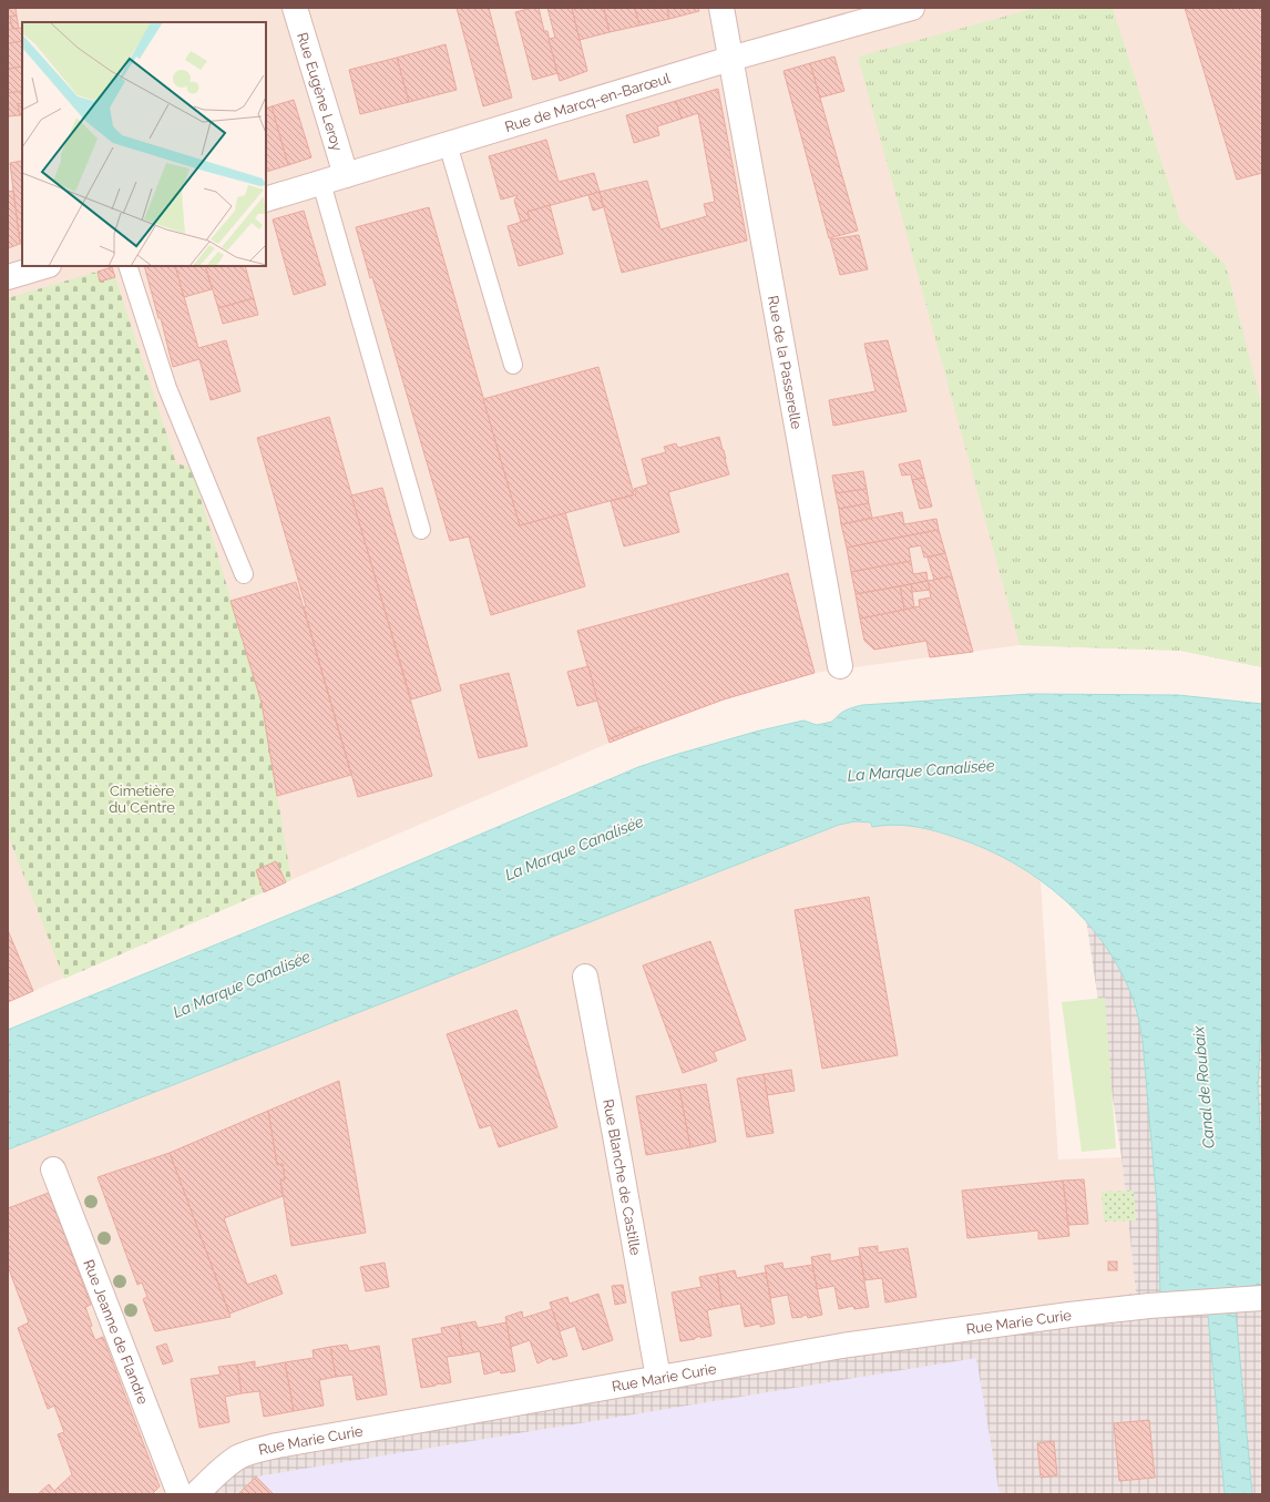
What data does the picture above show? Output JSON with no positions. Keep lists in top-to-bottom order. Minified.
{"streets":{"street":["Rue Eugène Leroy","Rue de Marcq-en-Barœul","Rue de la Passerelle","Rue Blanche de Castille","Rue Marie Curie","Rue Jeanne de Flandre"]},"crossings":[["Rue Eugène Leroy","Rue de Marcq-en-Barœul"],["Rue de Marcq-en-Barœul","Rue de la Passerelle"],["Rue Blanche de Castille","Rue Marie Curie"]],"water":["La Marque Canalisée","Canal de Roubaix"],"parks":["Cimetière du Centre"]}
